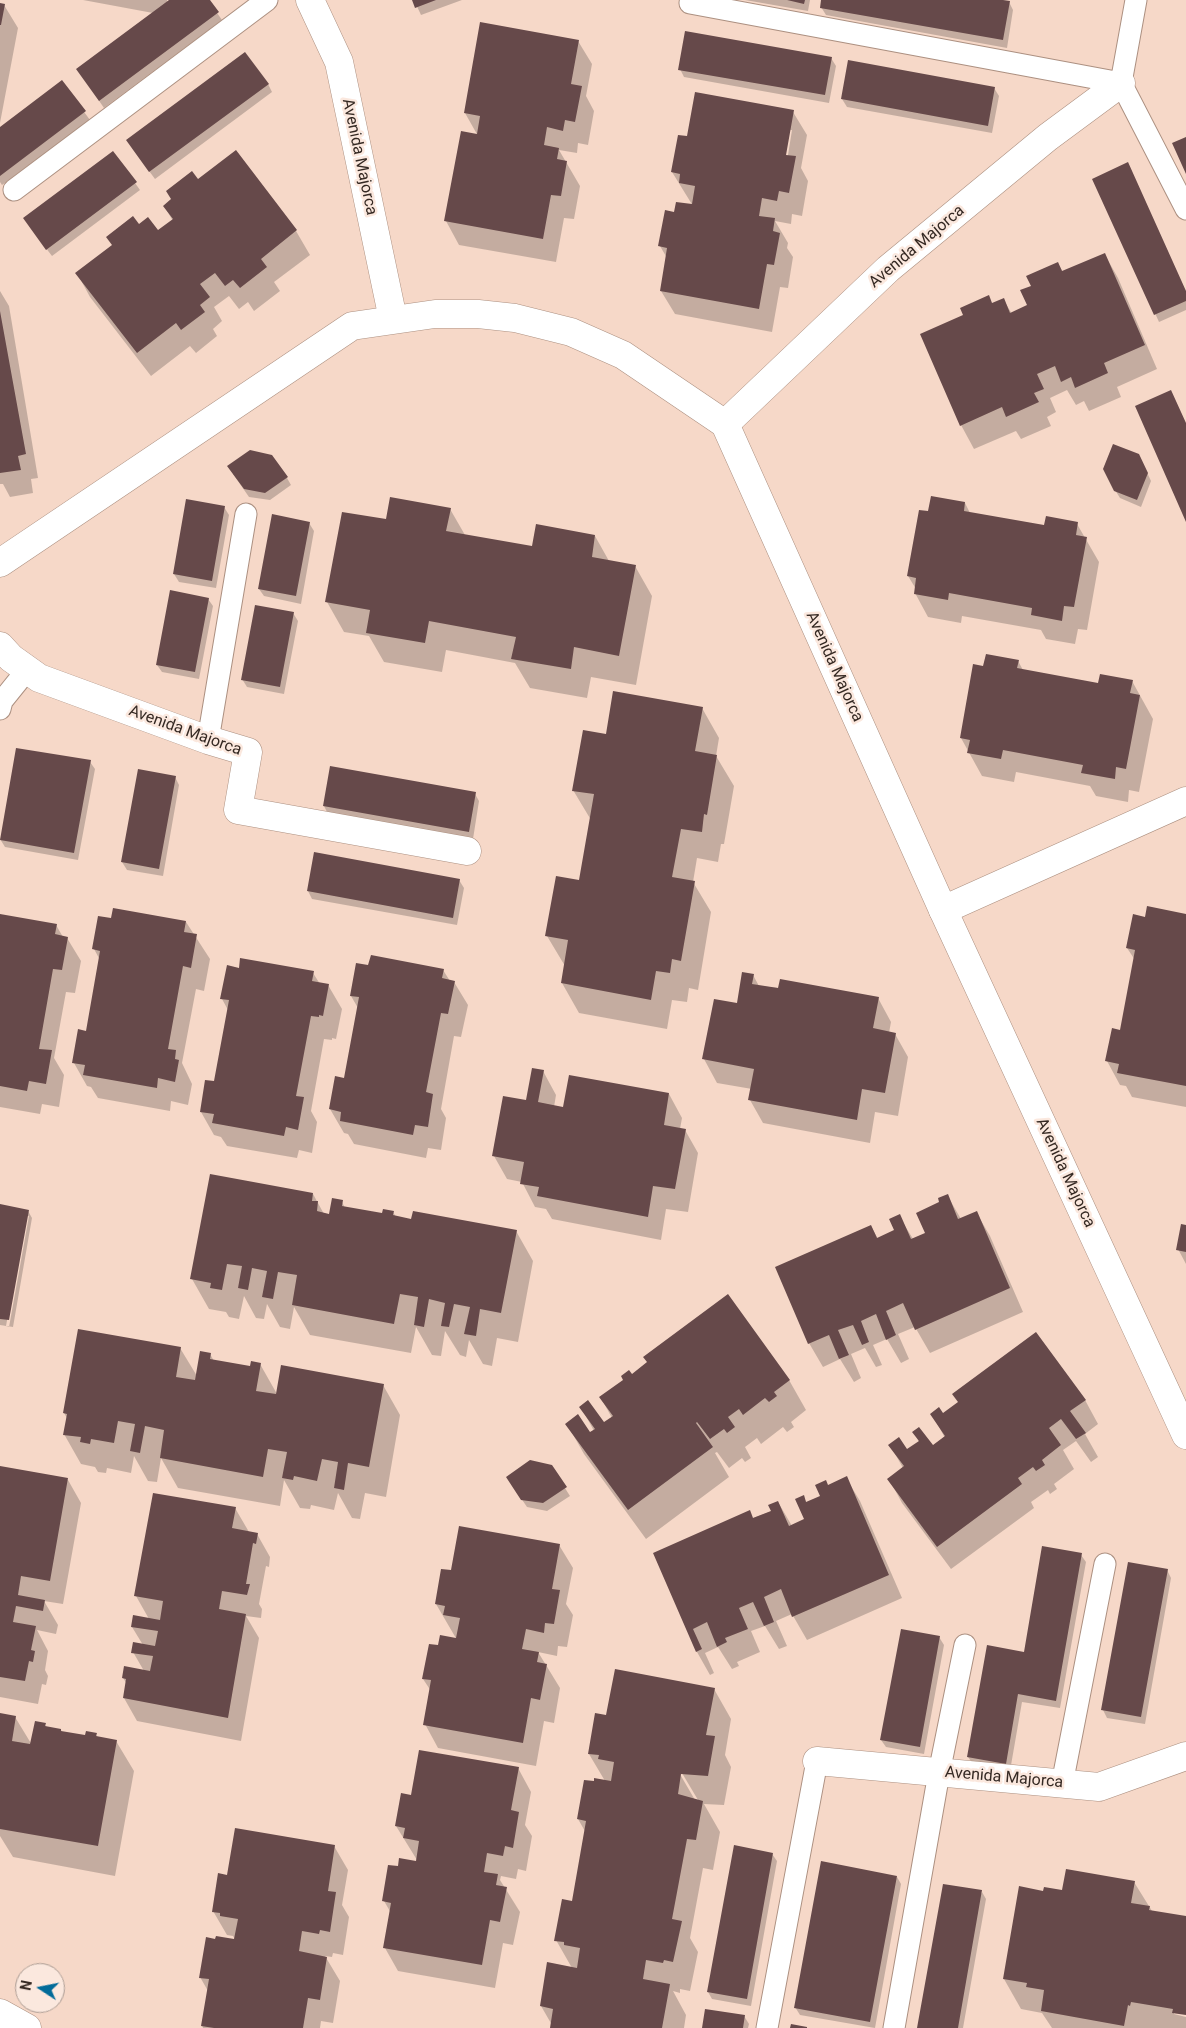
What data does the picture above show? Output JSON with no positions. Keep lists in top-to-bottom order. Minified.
{"streets":{"street":["Avenida Majorca"]},"north":"left"}
